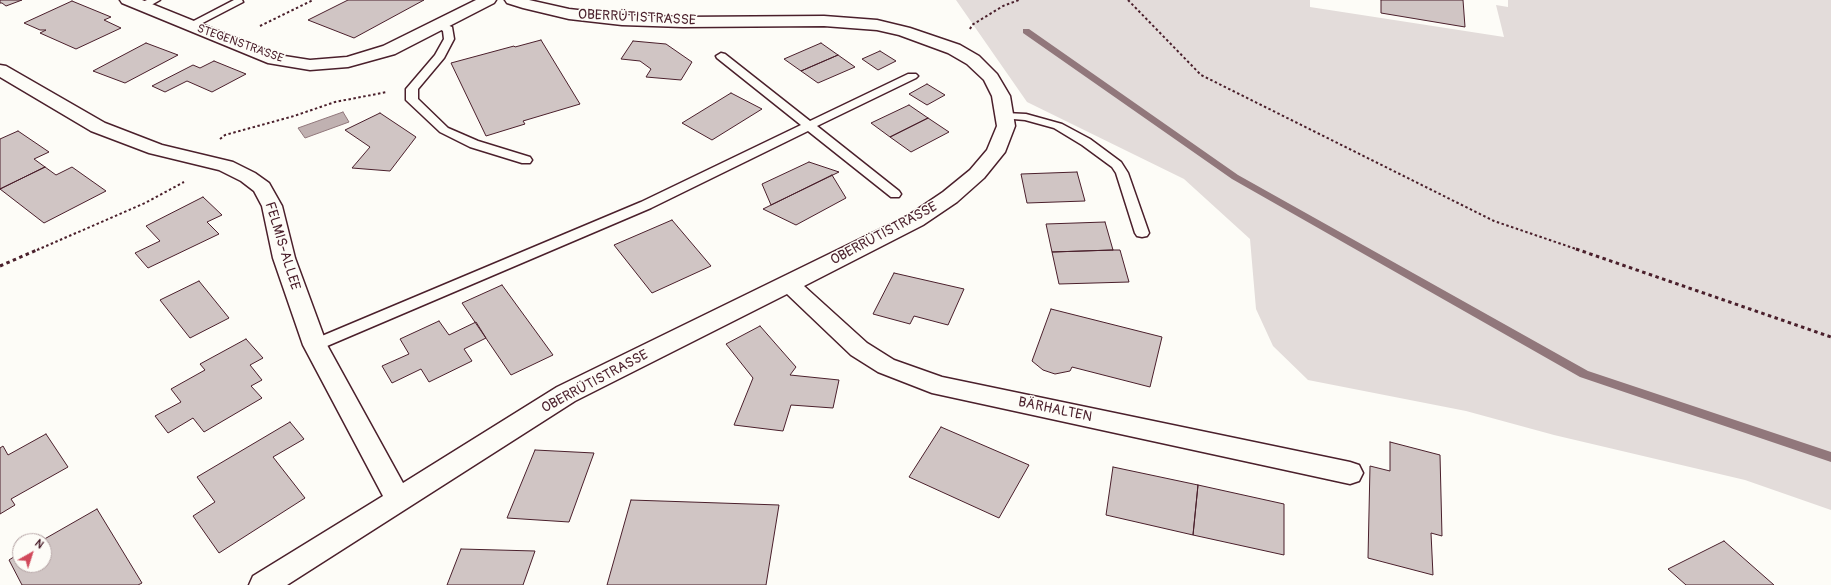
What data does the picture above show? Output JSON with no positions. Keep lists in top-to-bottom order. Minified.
{"streets":{"street":["OBERRÜTISTRASSE","STEGENSTRASSE","FELMIS-ALLEE","BÄRHALTEN"]},"crossings":[["OBERRÜTISTRASSE","FELMIS-ALLEE"],["OBERRÜTISTRASSE","BÄRHALTEN"]],"north":"top right"}
